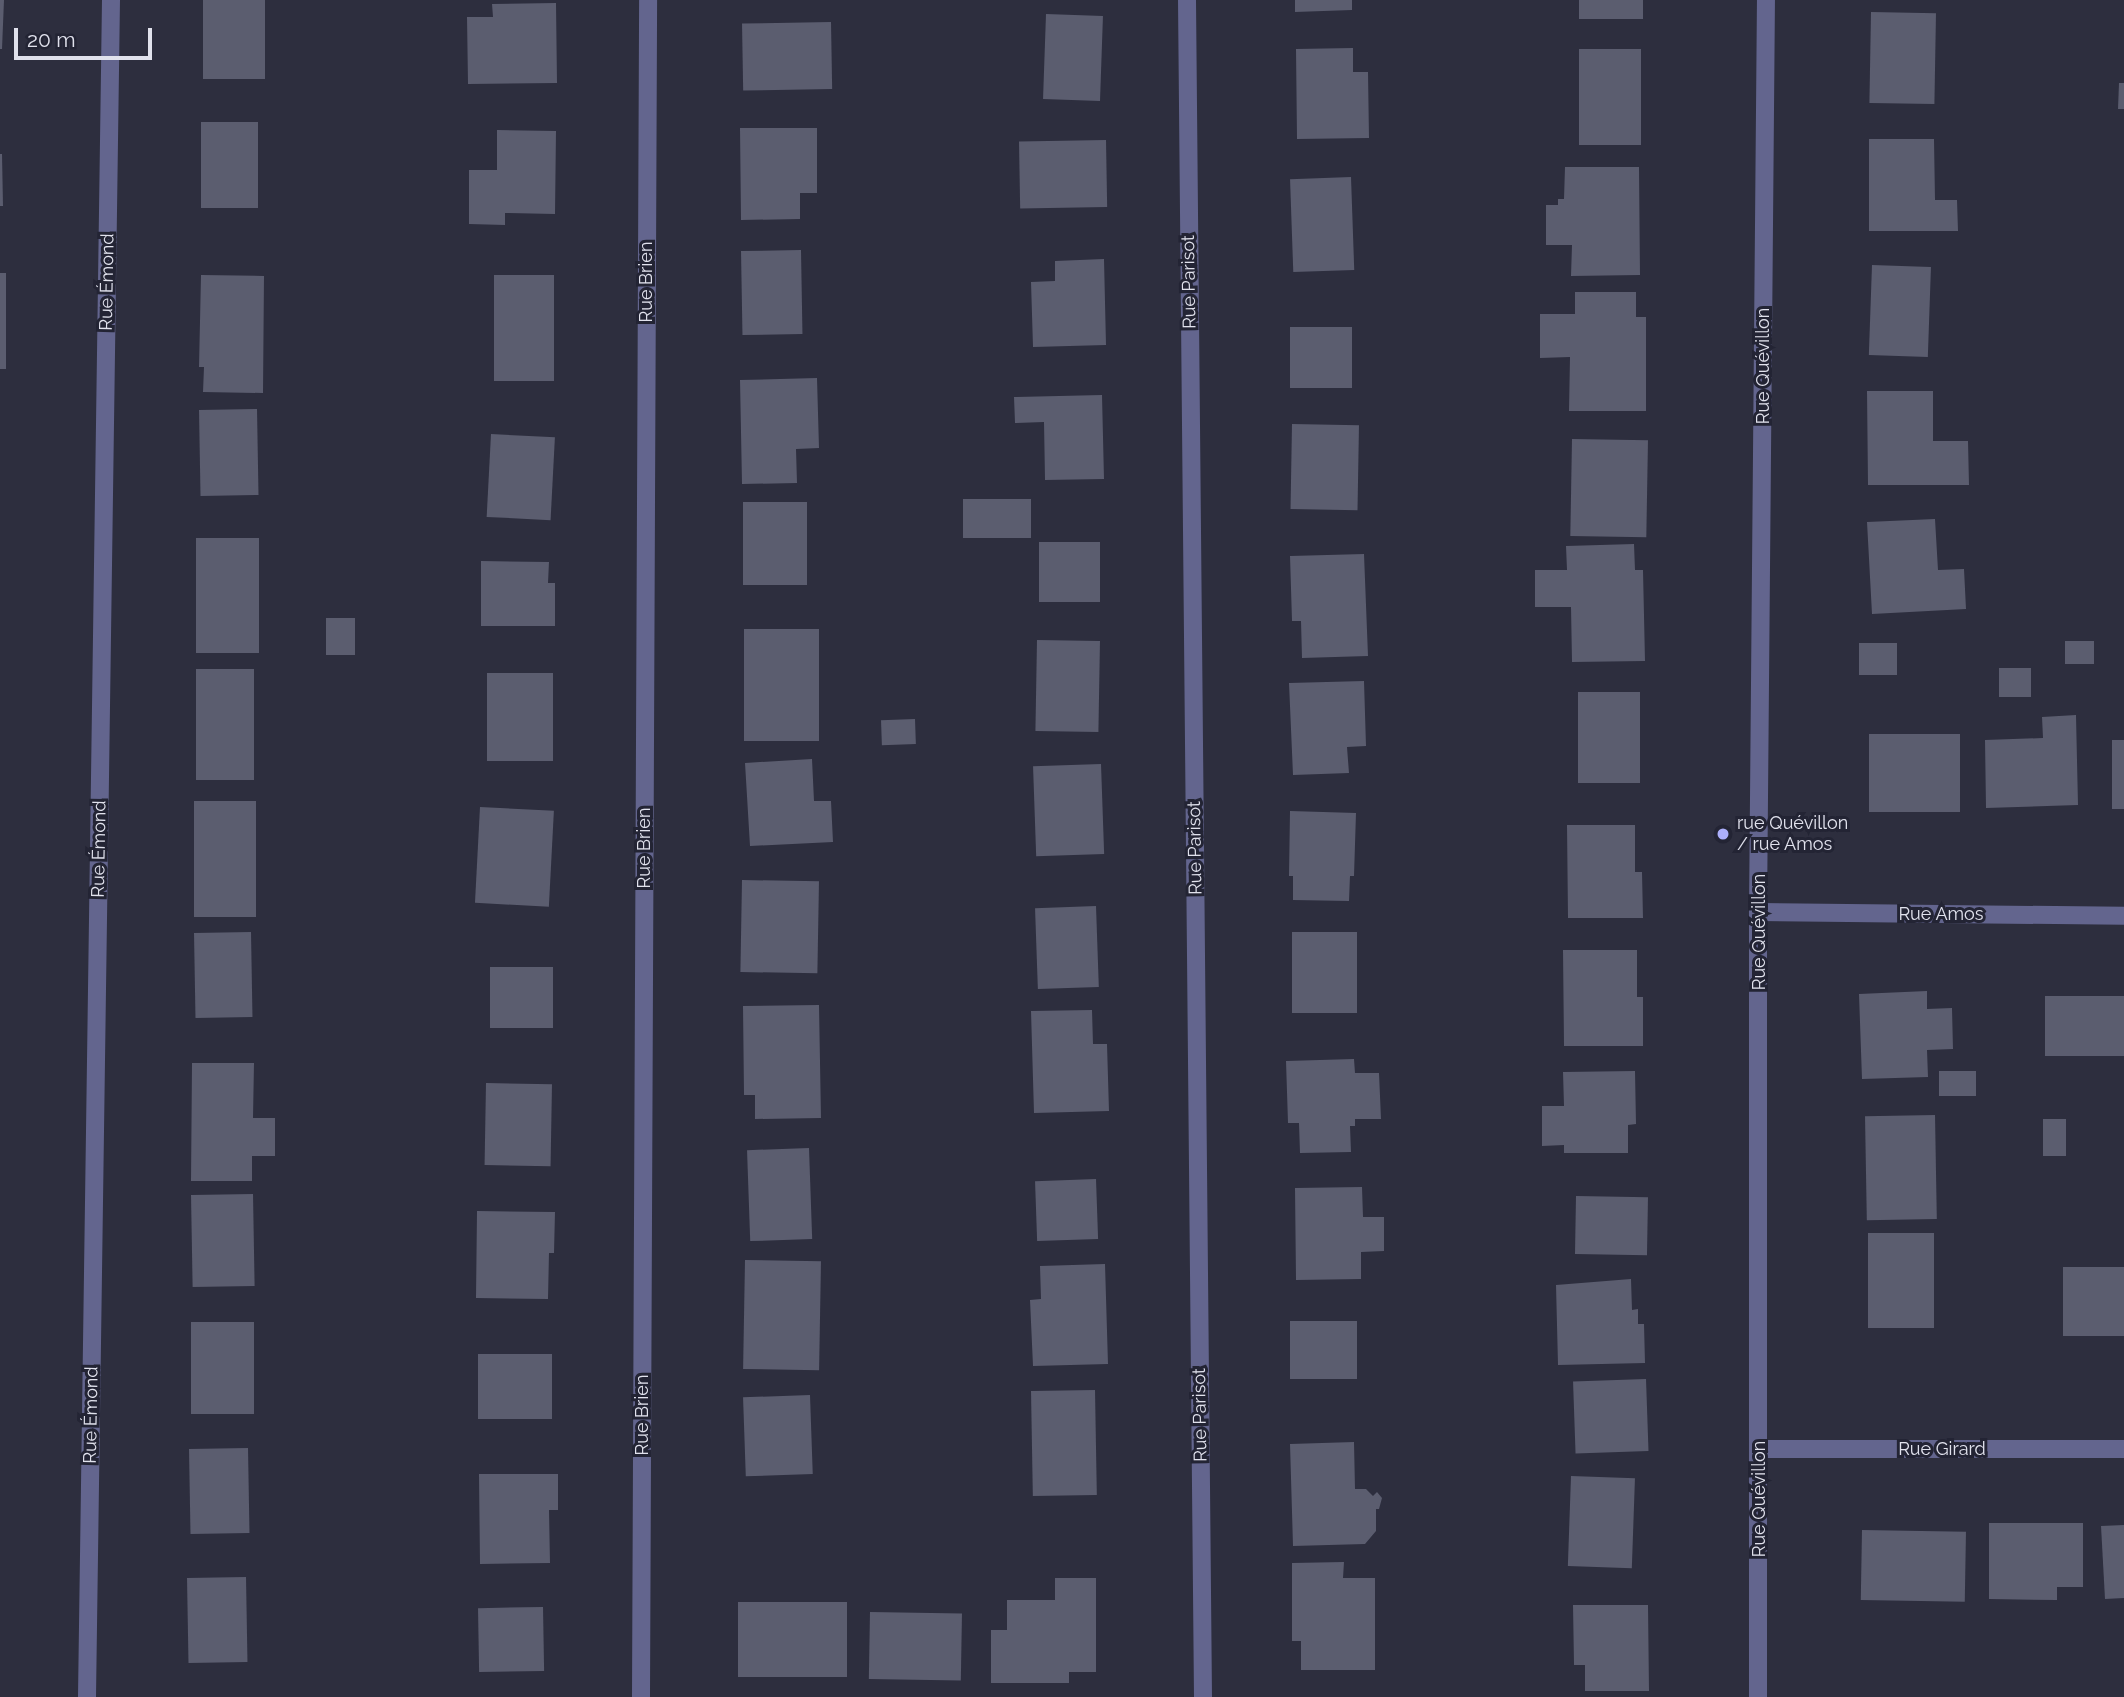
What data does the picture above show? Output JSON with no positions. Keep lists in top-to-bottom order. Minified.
{"streets":{"street":["Rue Émond","Rue Brien","Rue Parisot","Rue Quévillon","Rue Amos","Rue Girard"]},"crossings":[["Rue Quévillon","Rue Amos"],["Rue Quévillon","Rue Girard"]],"places":["rue Quévillon / rue Amos"],"scale_bar":"20 m"}
